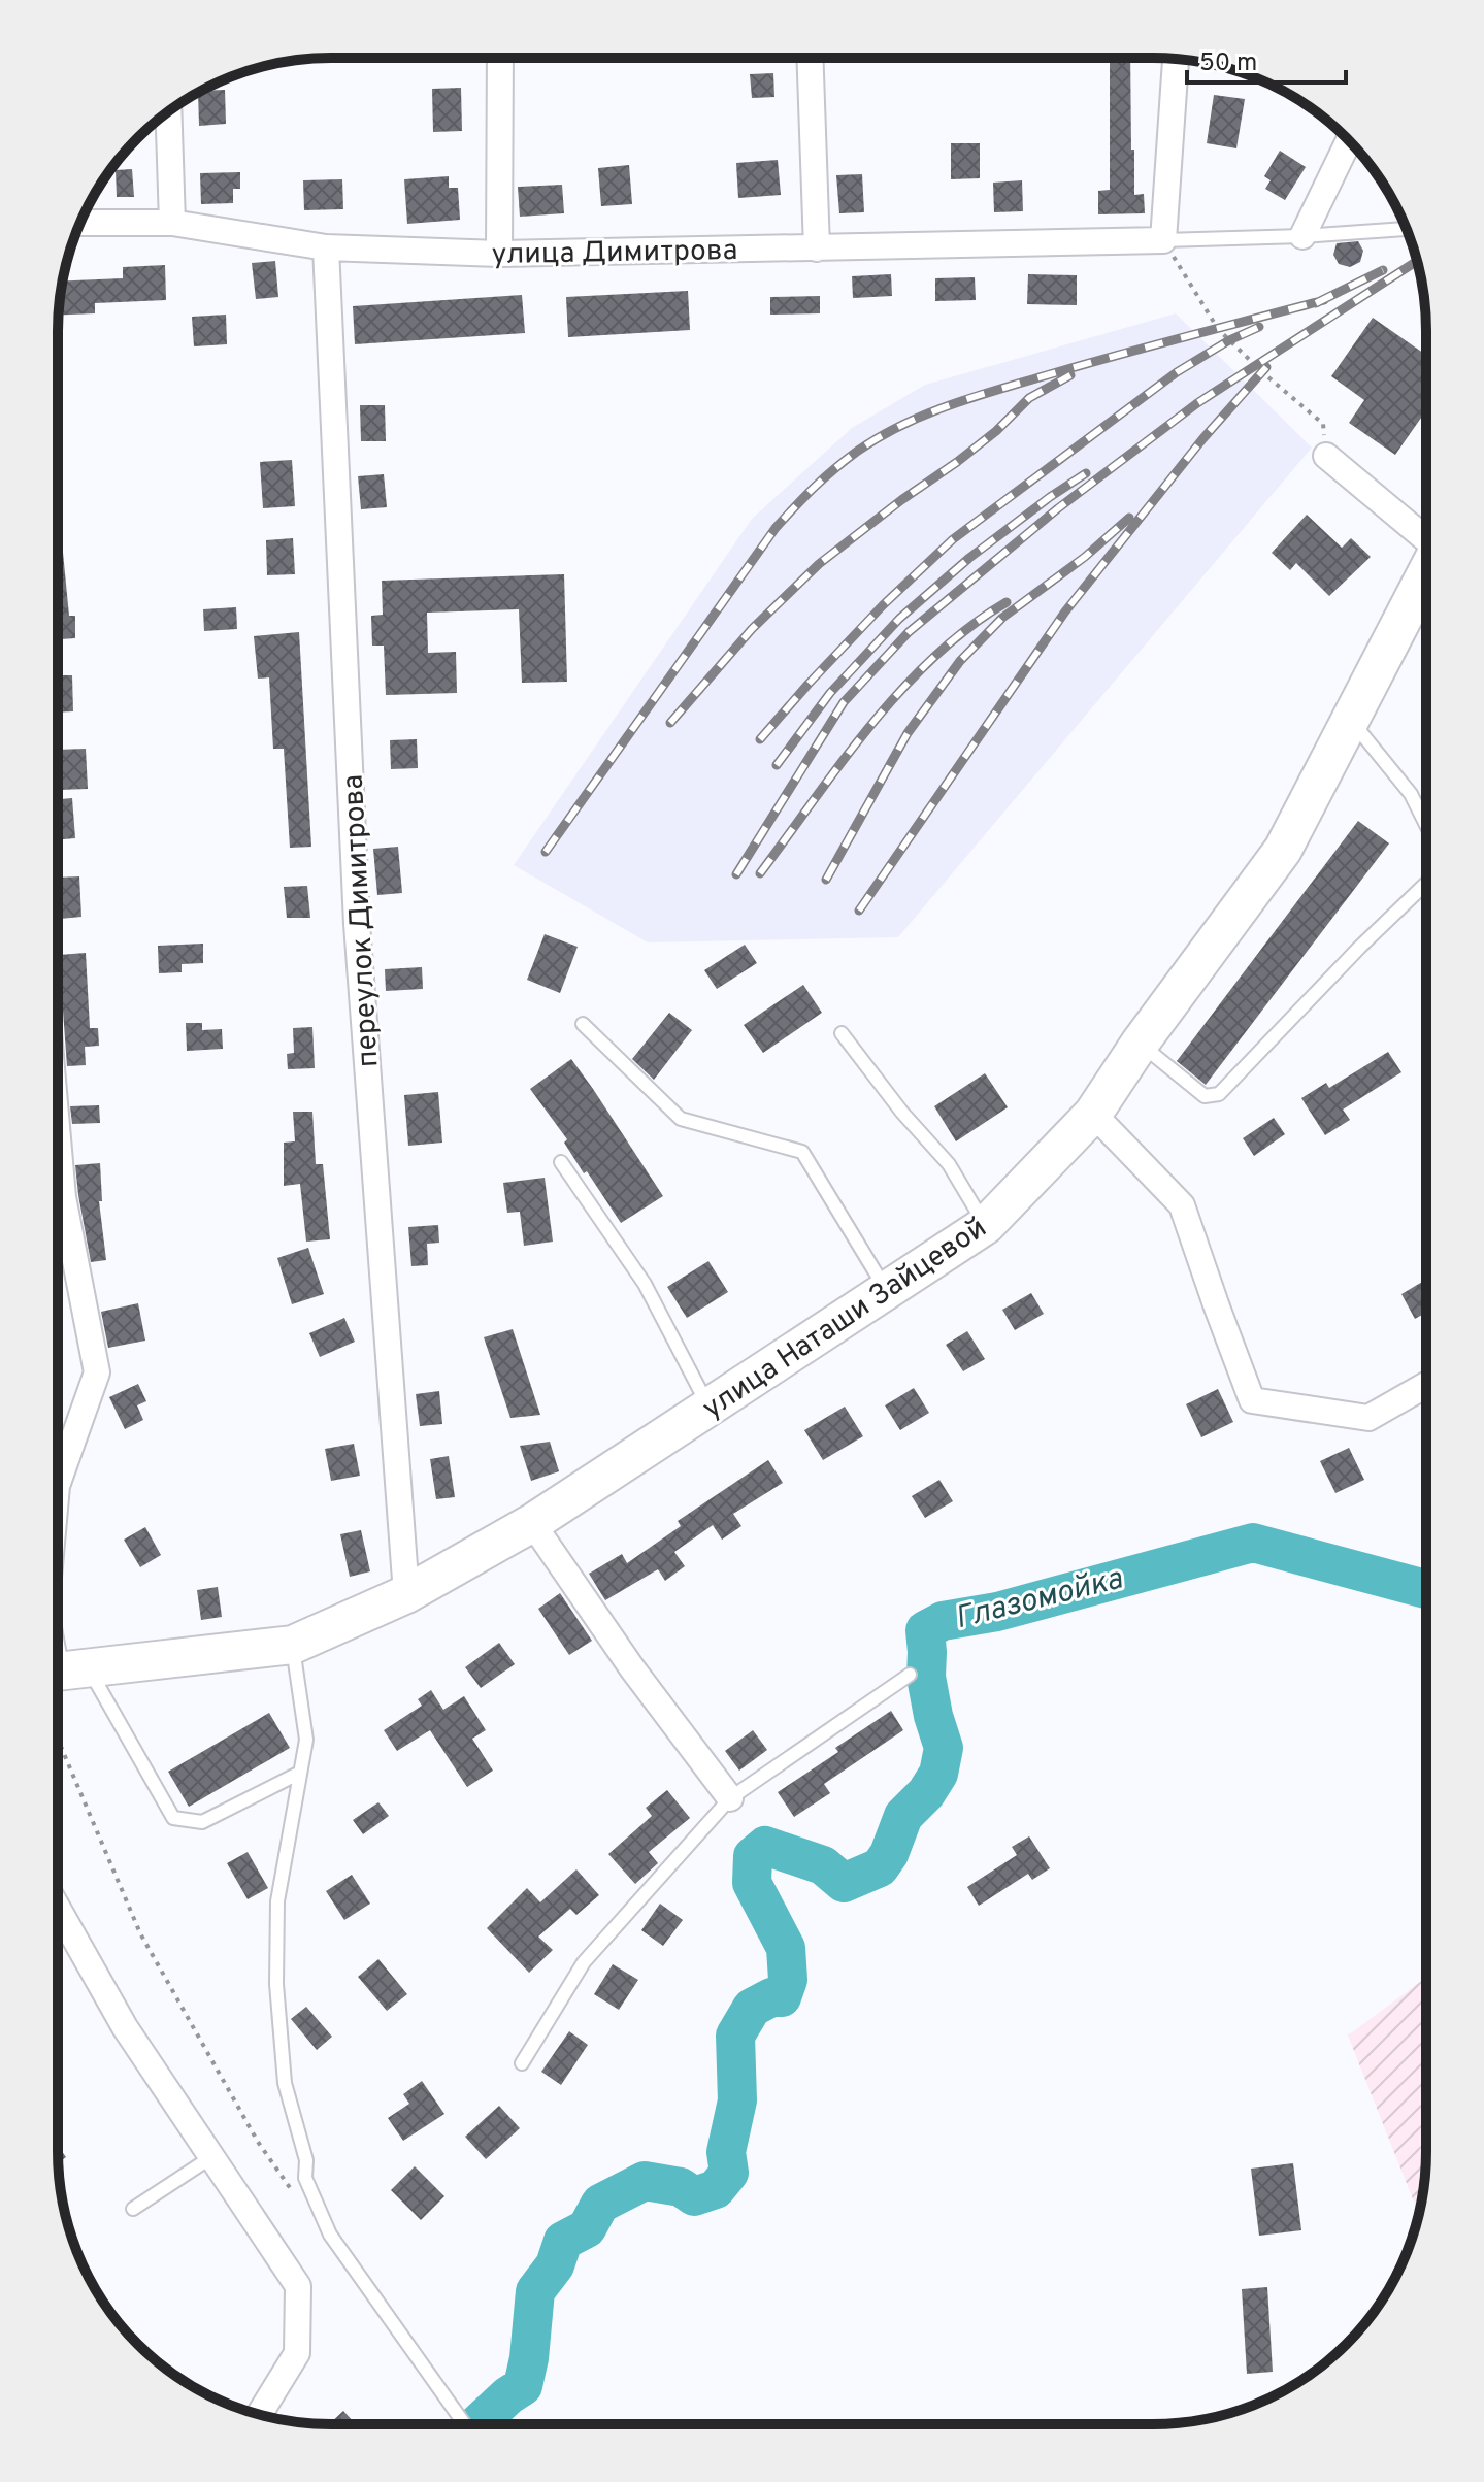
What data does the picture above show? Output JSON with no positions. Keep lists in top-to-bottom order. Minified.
{"streets":{"street":["улица Димитрова","переулок Димитрова","улица Наташи Зайцевой"]},"crossings":[["улица Димитрова","переулок Димитрова"],["переулок Димитрова","улица Наташи Зайцевой"]],"water":["Глазомойка"],"scale_bar":"50 m"}
